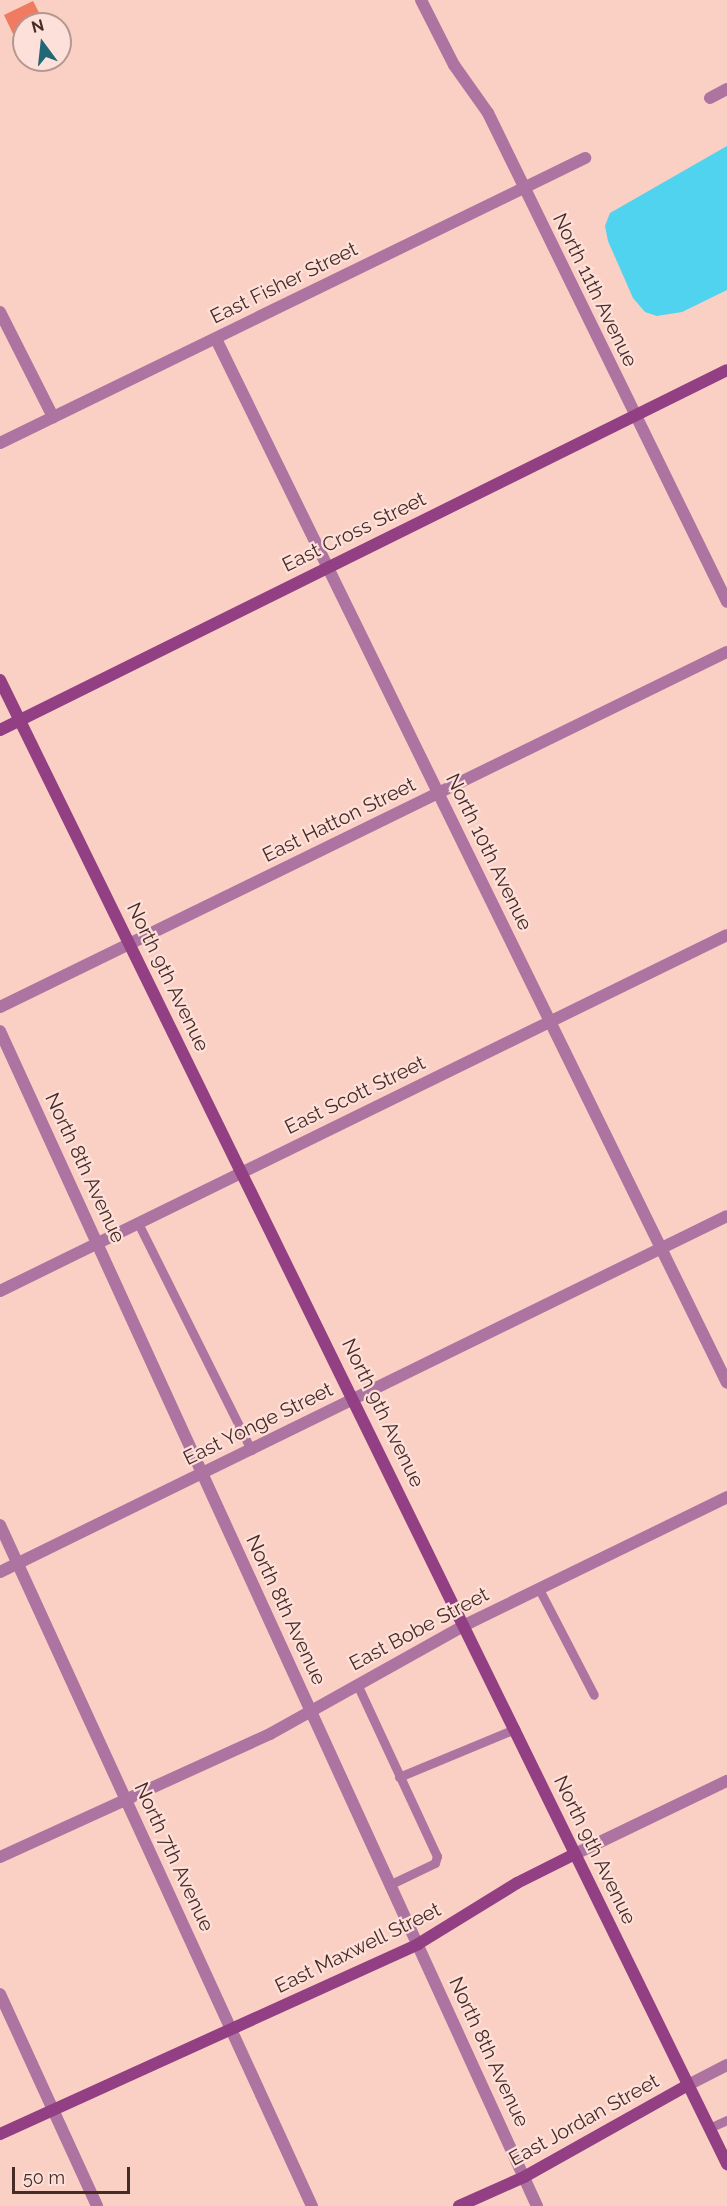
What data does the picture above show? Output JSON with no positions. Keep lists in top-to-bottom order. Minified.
{"streets":{"street":["East Fisher Street","North 11th Avenue","East Cross Street","East Hatton Street","North 10th Avenue","North 9th Avenue","East Scott Street","North 8th Avenue","East Yonge Street","East Bobe Street","North 7th Avenue","East Maxwell Street","East Jordan Street"]},"crossings":[["East Fisher Street","North 11th Avenue"],["East Fisher Street","North 10th Avenue"],["North 11th Avenue","East Cross Street"],["East Cross Street","North 10th Avenue"],["East Cross Street","North 9th Avenue"],["East Hatton Street","North 10th Avenue"],["East Hatton Street","North 9th Avenue"],["North 10th Avenue","East Scott Street"],["North 10th Avenue","East Yonge Street"],["North 9th Avenue","East Scott Street"],["North 9th Avenue","East Yonge Street"],["North 9th Avenue","East Bobe Street"],["North 9th Avenue","East Maxwell Street"],["North 9th Avenue","East Jordan Street"],["East Scott Street","North 8th Avenue"],["North 8th Avenue","East Yonge Street"],["North 8th Avenue","East Bobe Street"],["North 8th Avenue","East Maxwell Street"],["North 8th Avenue","East Jordan Street"],["East Yonge Street","North 7th Avenue"],["East Bobe Street","North 7th Avenue"],["North 7th Avenue","East Maxwell Street"]],"scale_bar":"50 m","north":"top"}
